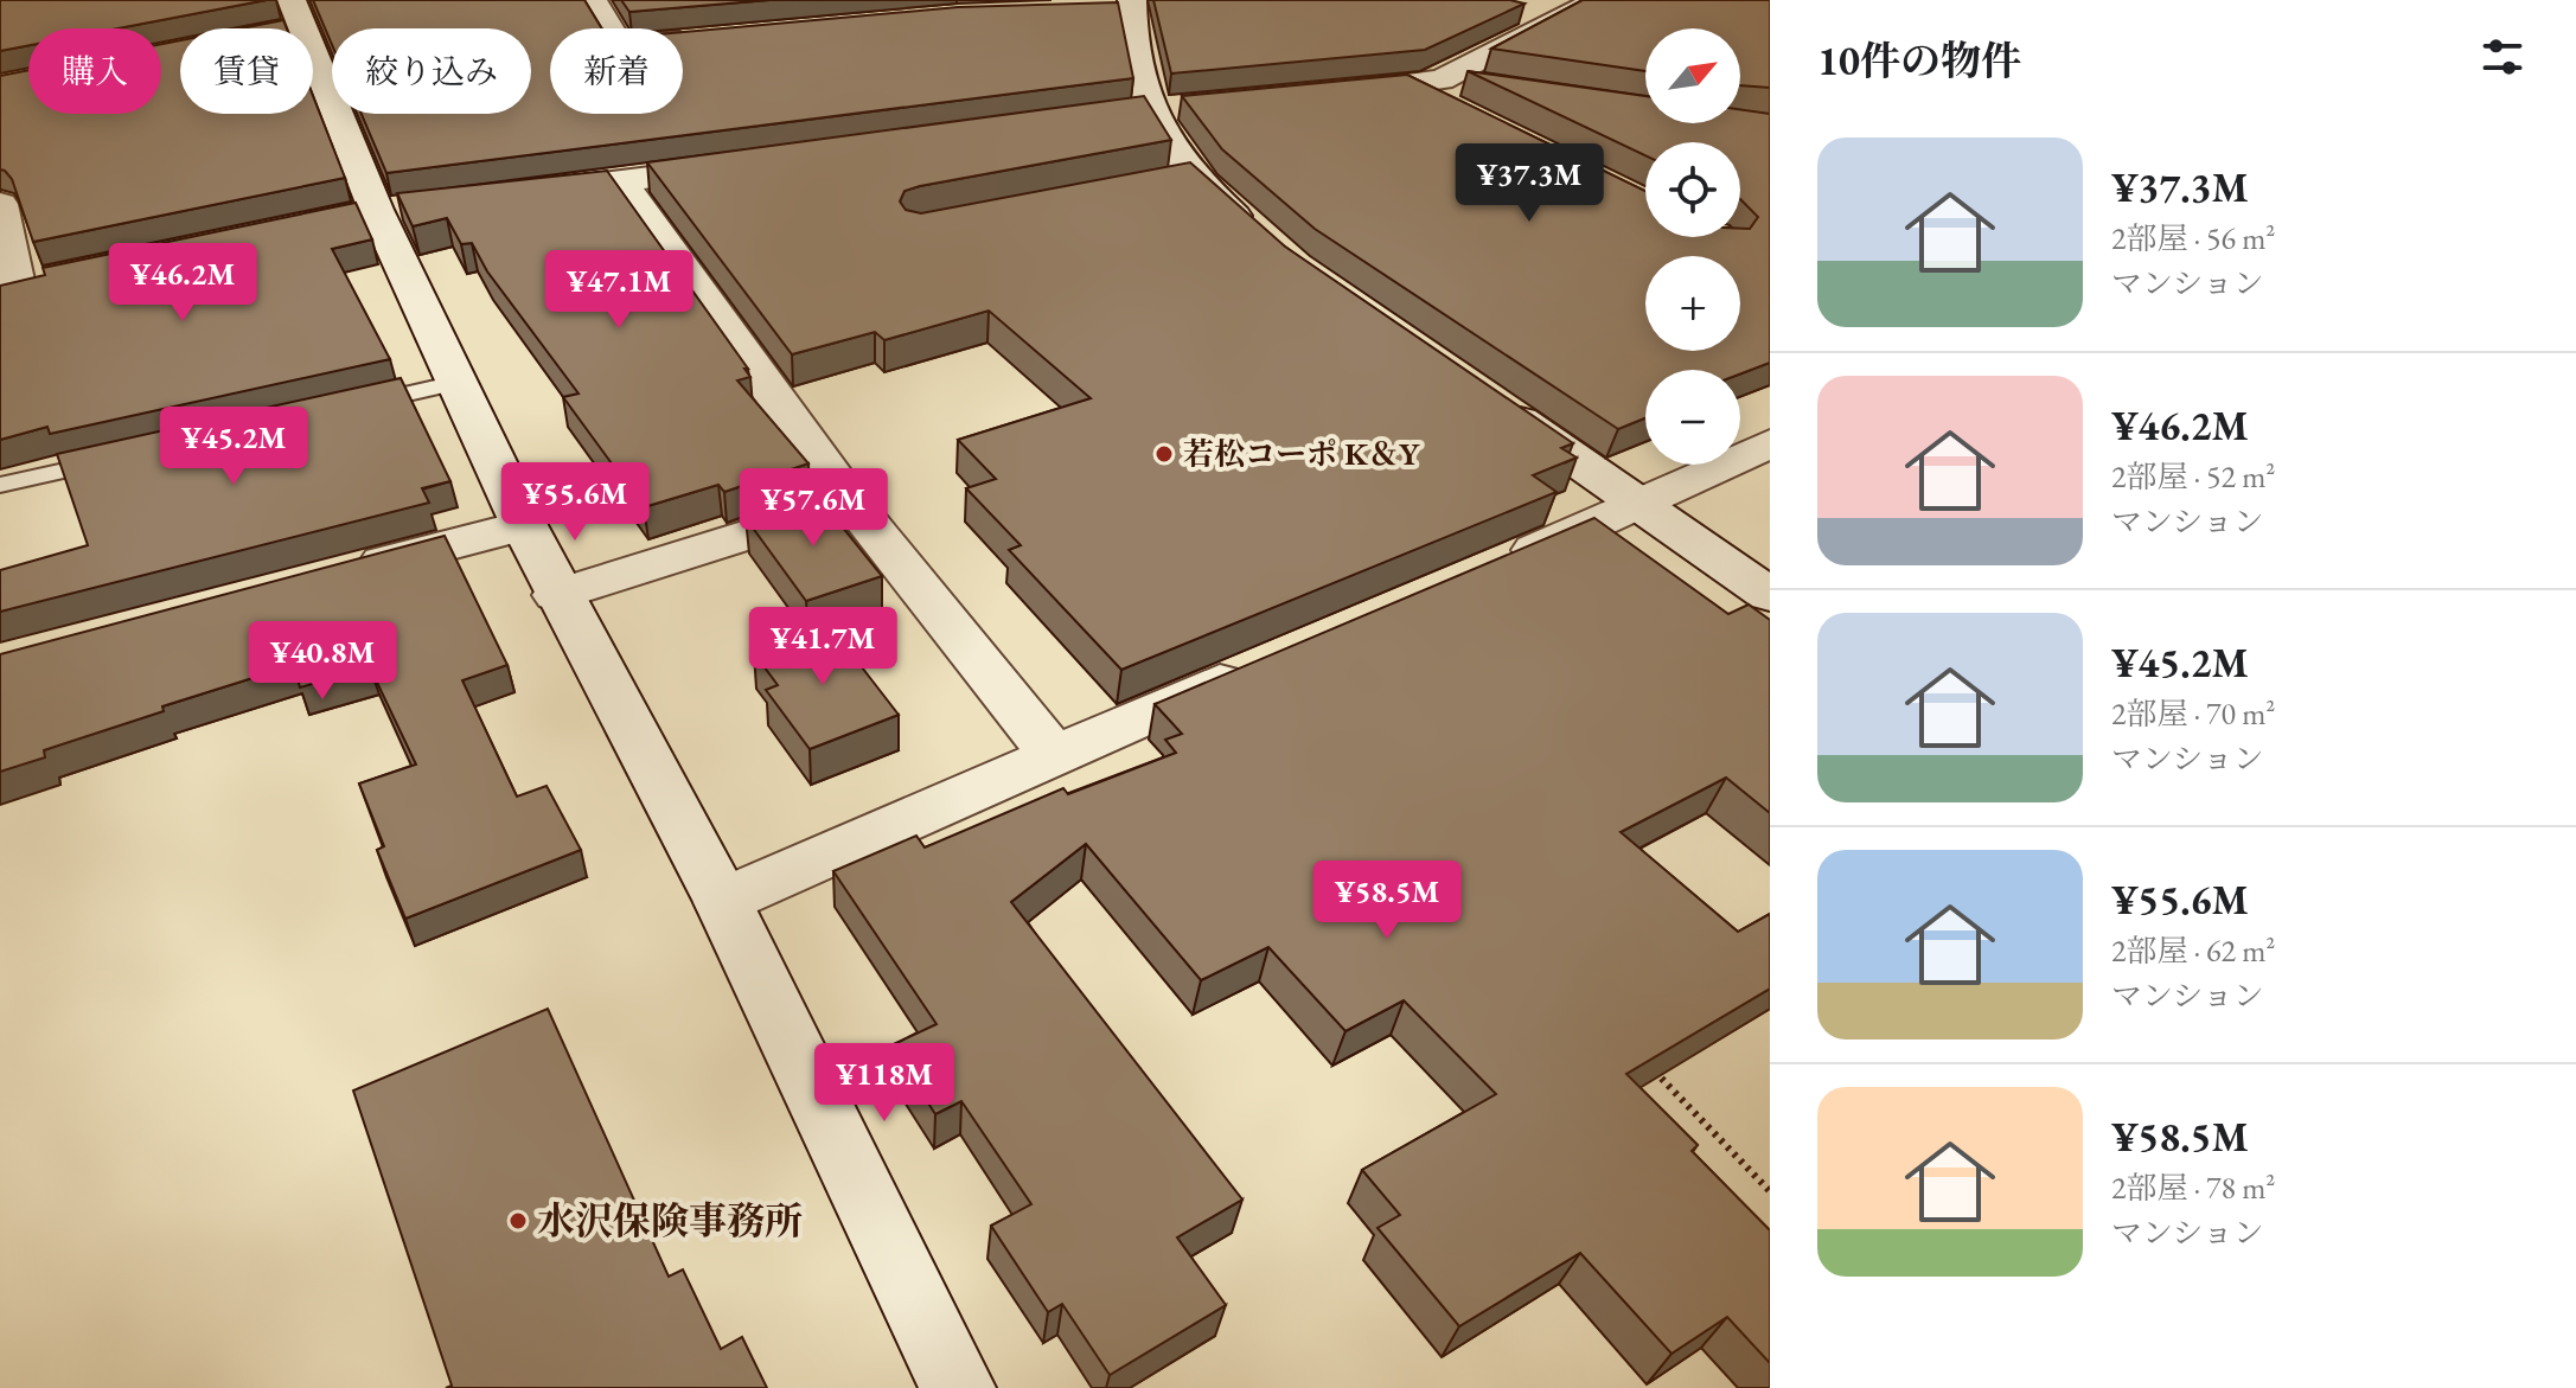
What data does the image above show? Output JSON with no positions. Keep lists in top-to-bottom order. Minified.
{"places":["若松コーポ K＆Y","水沢保険事務所"],"north":"top right","page":{"heading":"10件の物件","map_buttons":["+","−"],"chip":["購入","賃貸","絞り込み","新着"],"list":[{"name":"¥37.3M","note":"2部屋 · 56 m² · マンション"},{"name":"¥46.2M","note":"2部屋 · 52 m² · マンション"},{"name":"¥45.2M","note":"2部屋 · 70 m² · マンション"},{"name":"¥55.6M","note":"2部屋 · 62 m² · マンション"},{"name":"¥58.5M","note":"2部屋 · 78 m² · マンション"}],"price":["¥37.3M","¥46.2M","¥47.1M","¥45.2M","¥55.6M","¥57.6M","¥41.7M","¥40.8M","¥58.5M","¥118M"]}}
